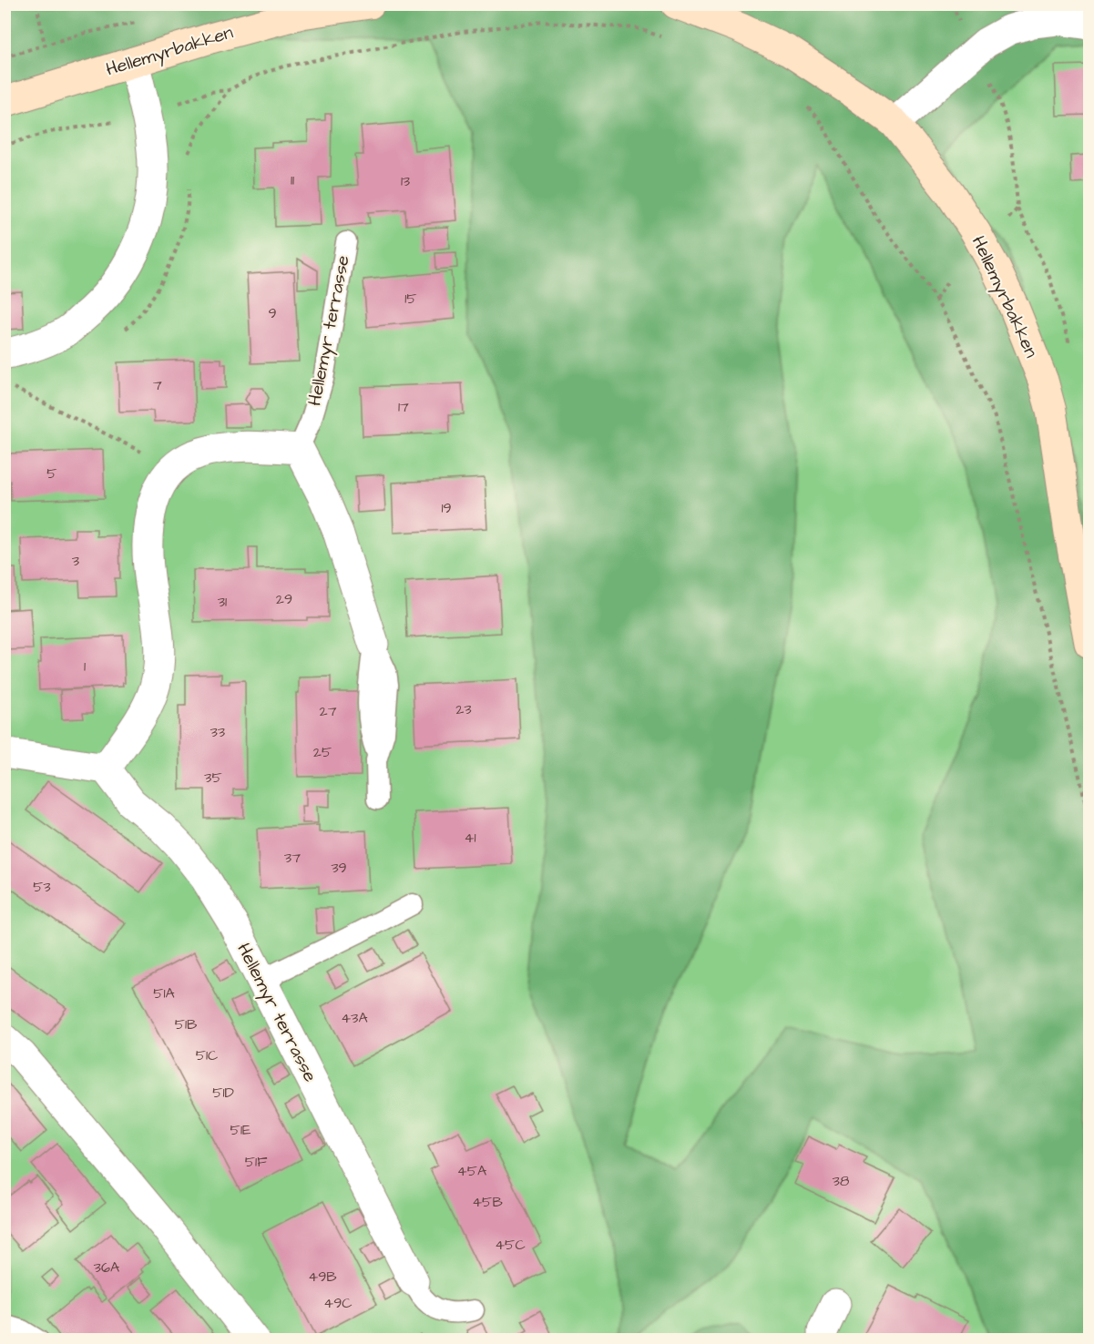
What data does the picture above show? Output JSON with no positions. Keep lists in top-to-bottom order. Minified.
{"streets":{"street":["Hellemyrbakken","Hellemyr terrasse"]},"house_numbers":["11","13","15","9","7","17","5","19","3","29","31","1","23","27","33","25","35","41","37","39","53","51A","43A","51B","51C","51D","51E","51F","45A","38","45B","45C","36A","49B","49C"]}
